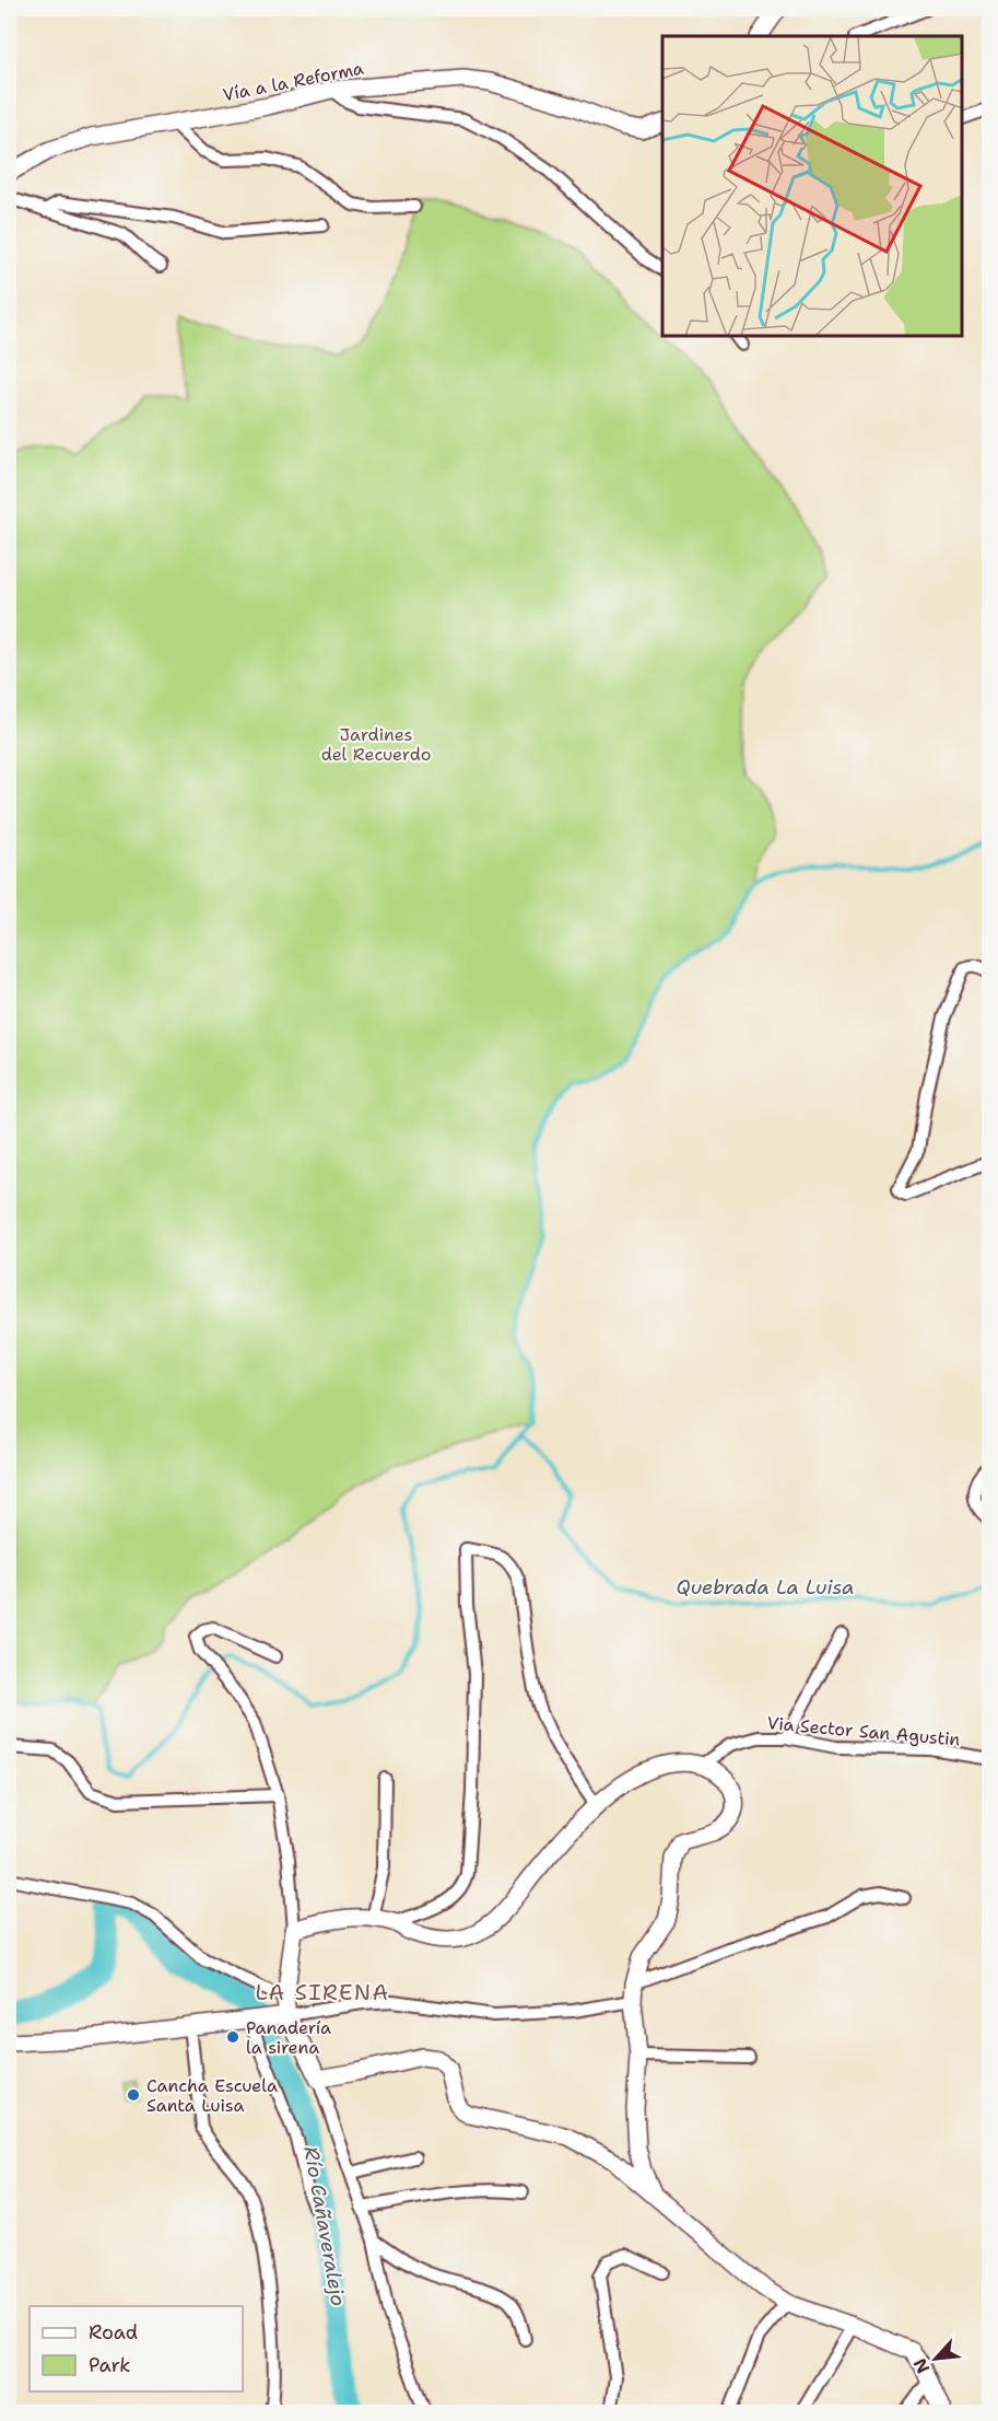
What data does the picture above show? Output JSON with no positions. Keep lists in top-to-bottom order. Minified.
{"streets":{"street":["Vía a la Reforma","Via Sector San Agustin"]},"districts":["LA SIRENA"],"water":["Quebrada La Luisa","Río Cañaveralejo"],"parks":["Jardines del Recuerdo"],"places":["Panadería la sirena","Cancha Escuela Santa Luisa"],"legend":["Road","Park"],"north":"bottom left"}
